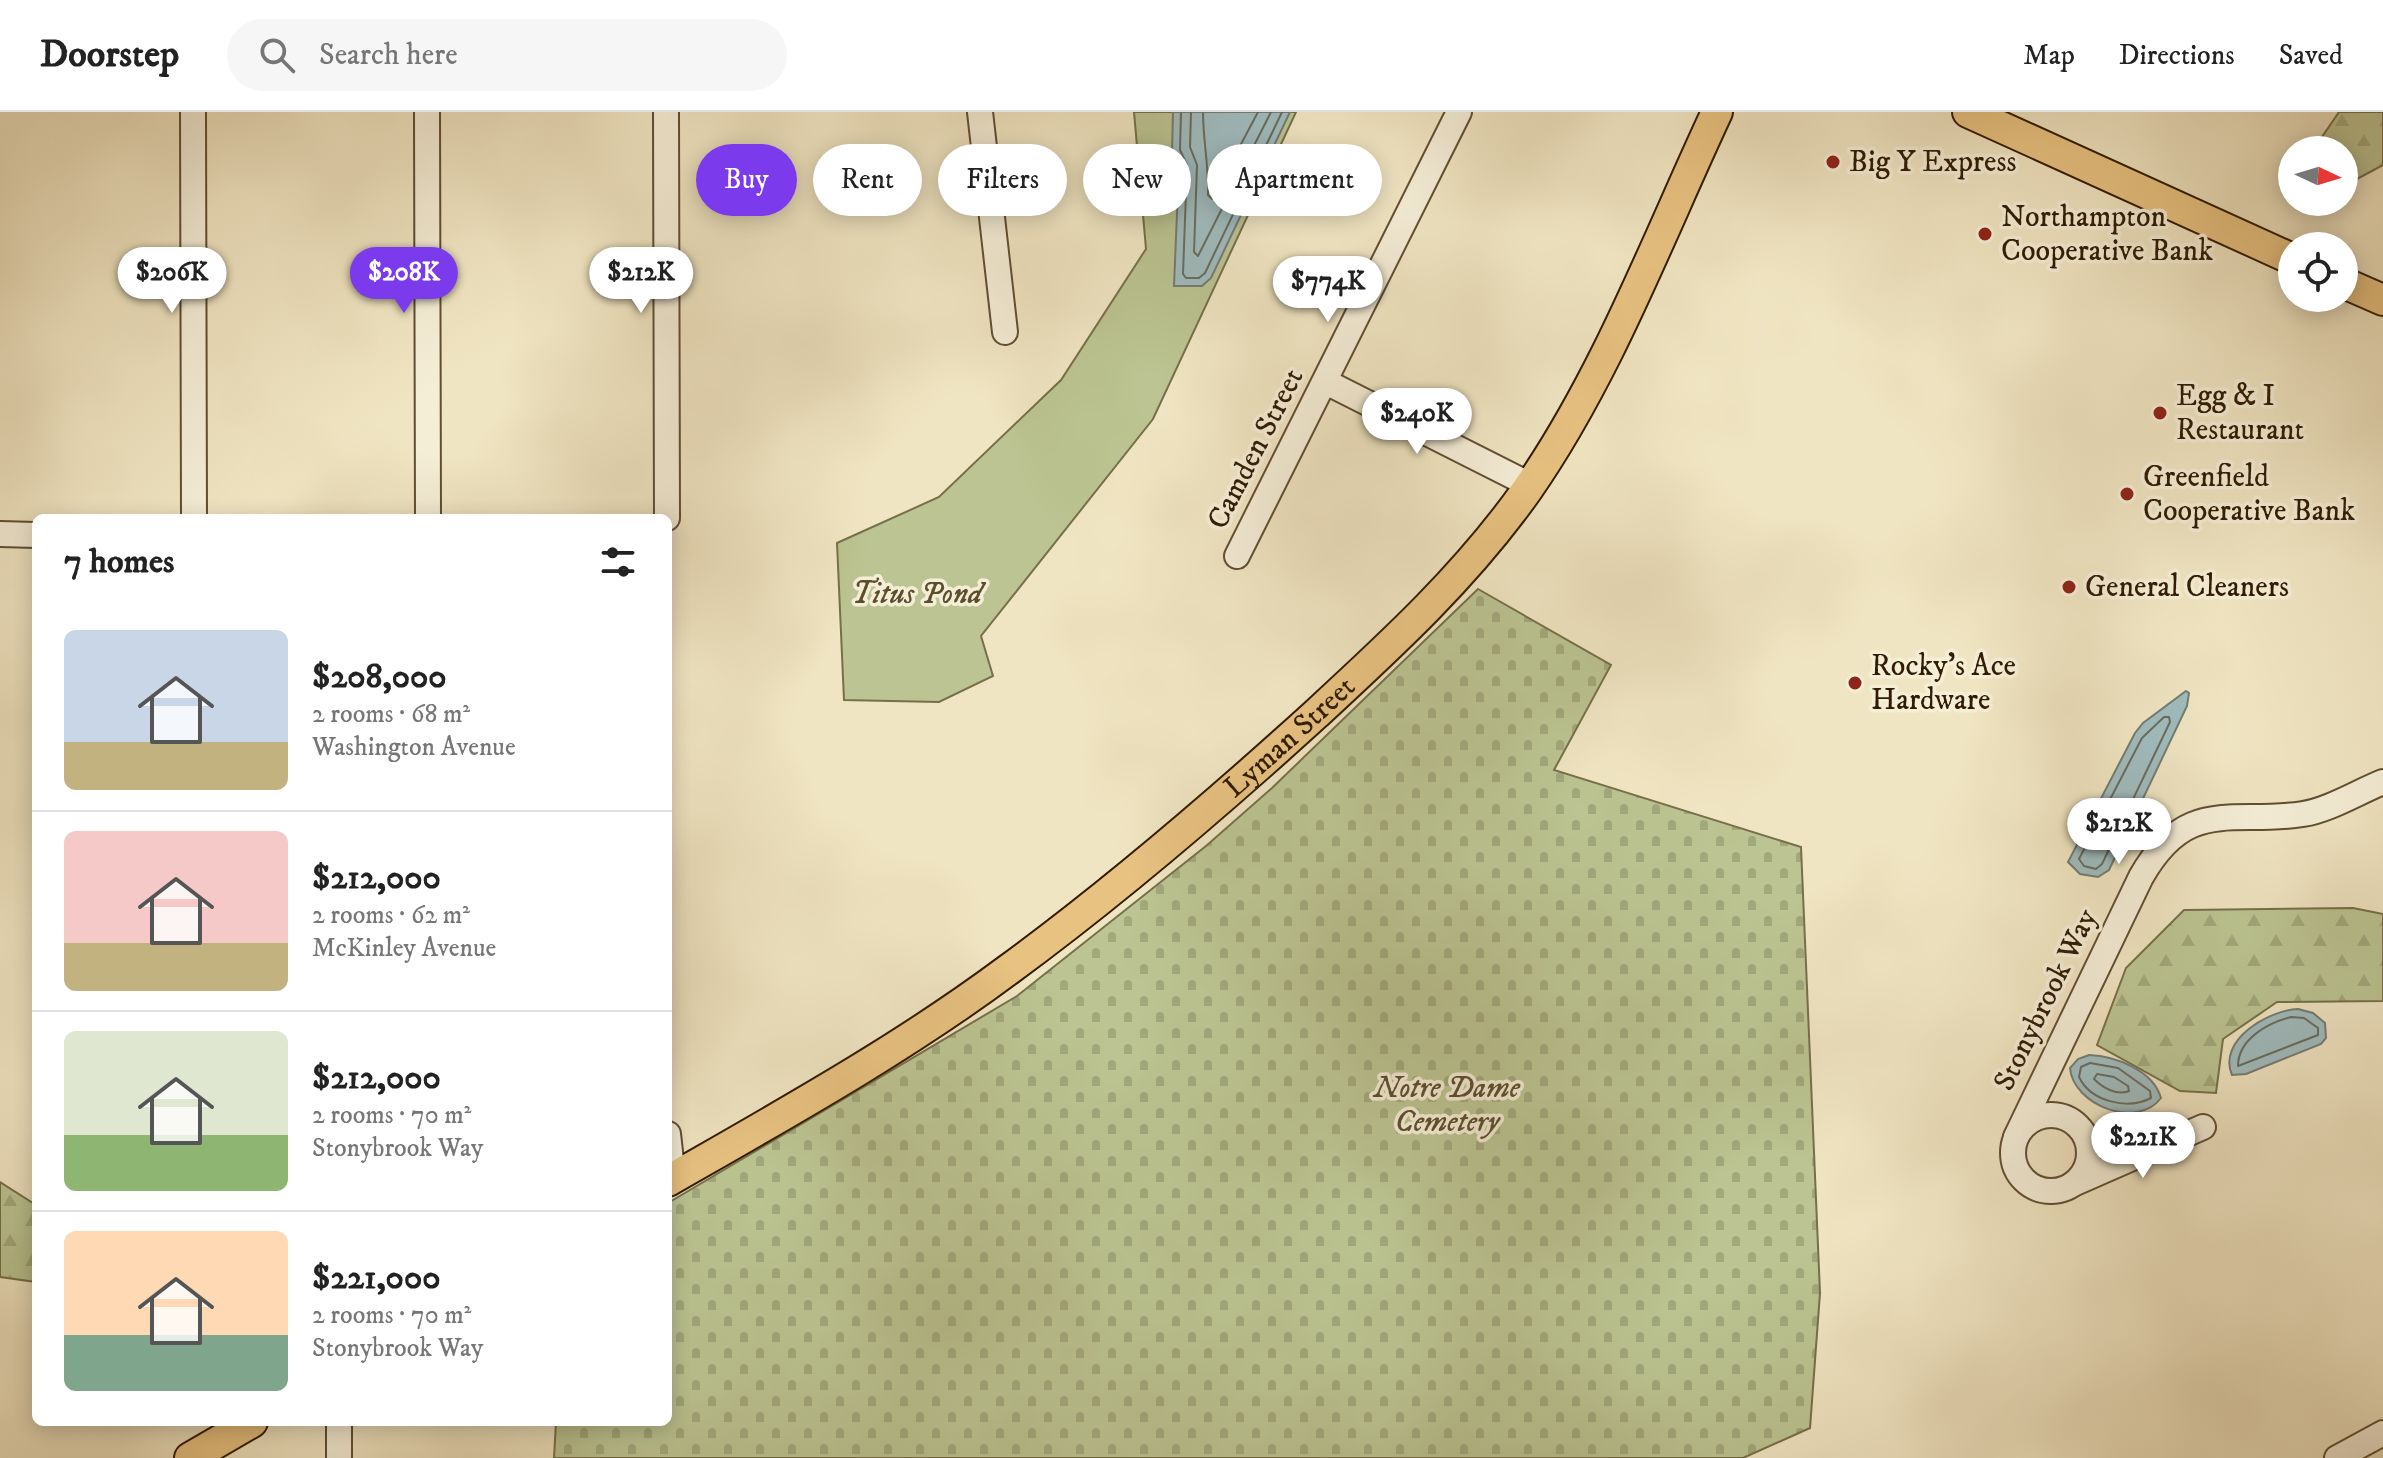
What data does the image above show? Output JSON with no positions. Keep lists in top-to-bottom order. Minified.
{"streets":{"main road":["Lyman Street"],"street":["Camden Street","Stonybrook Way"]},"parks":["Titus Pond","Notre Dame Cemetery"],"places":["Big Y Express","Northampton Cooperative Bank","Egg & I Restaurant","Greenfield Cooperative Bank","General Cleaners","Rocky's Ace Hardware"],"north":"right","page":{"header":"Doorstep","search":"Search here","nav":["Map","Directions","Saved"],"chip":["Buy","Rent","Filters","New","Apartment"],"price":["$206K","$208K","$212K","$774K","$240K","$212K","$221K"],"heading":"7 homes","list":[{"name":"$208,000","note":"2 rooms · 68 m² · Washington Avenue"},{"name":"$212,000","note":"2 rooms · 62 m² · McKinley Avenue"},{"name":"$212,000","note":"2 rooms · 70 m² · Stonybrook Way"},{"name":"$221,000","note":"2 rooms · 70 m² · Stonybrook Way"}]}}
